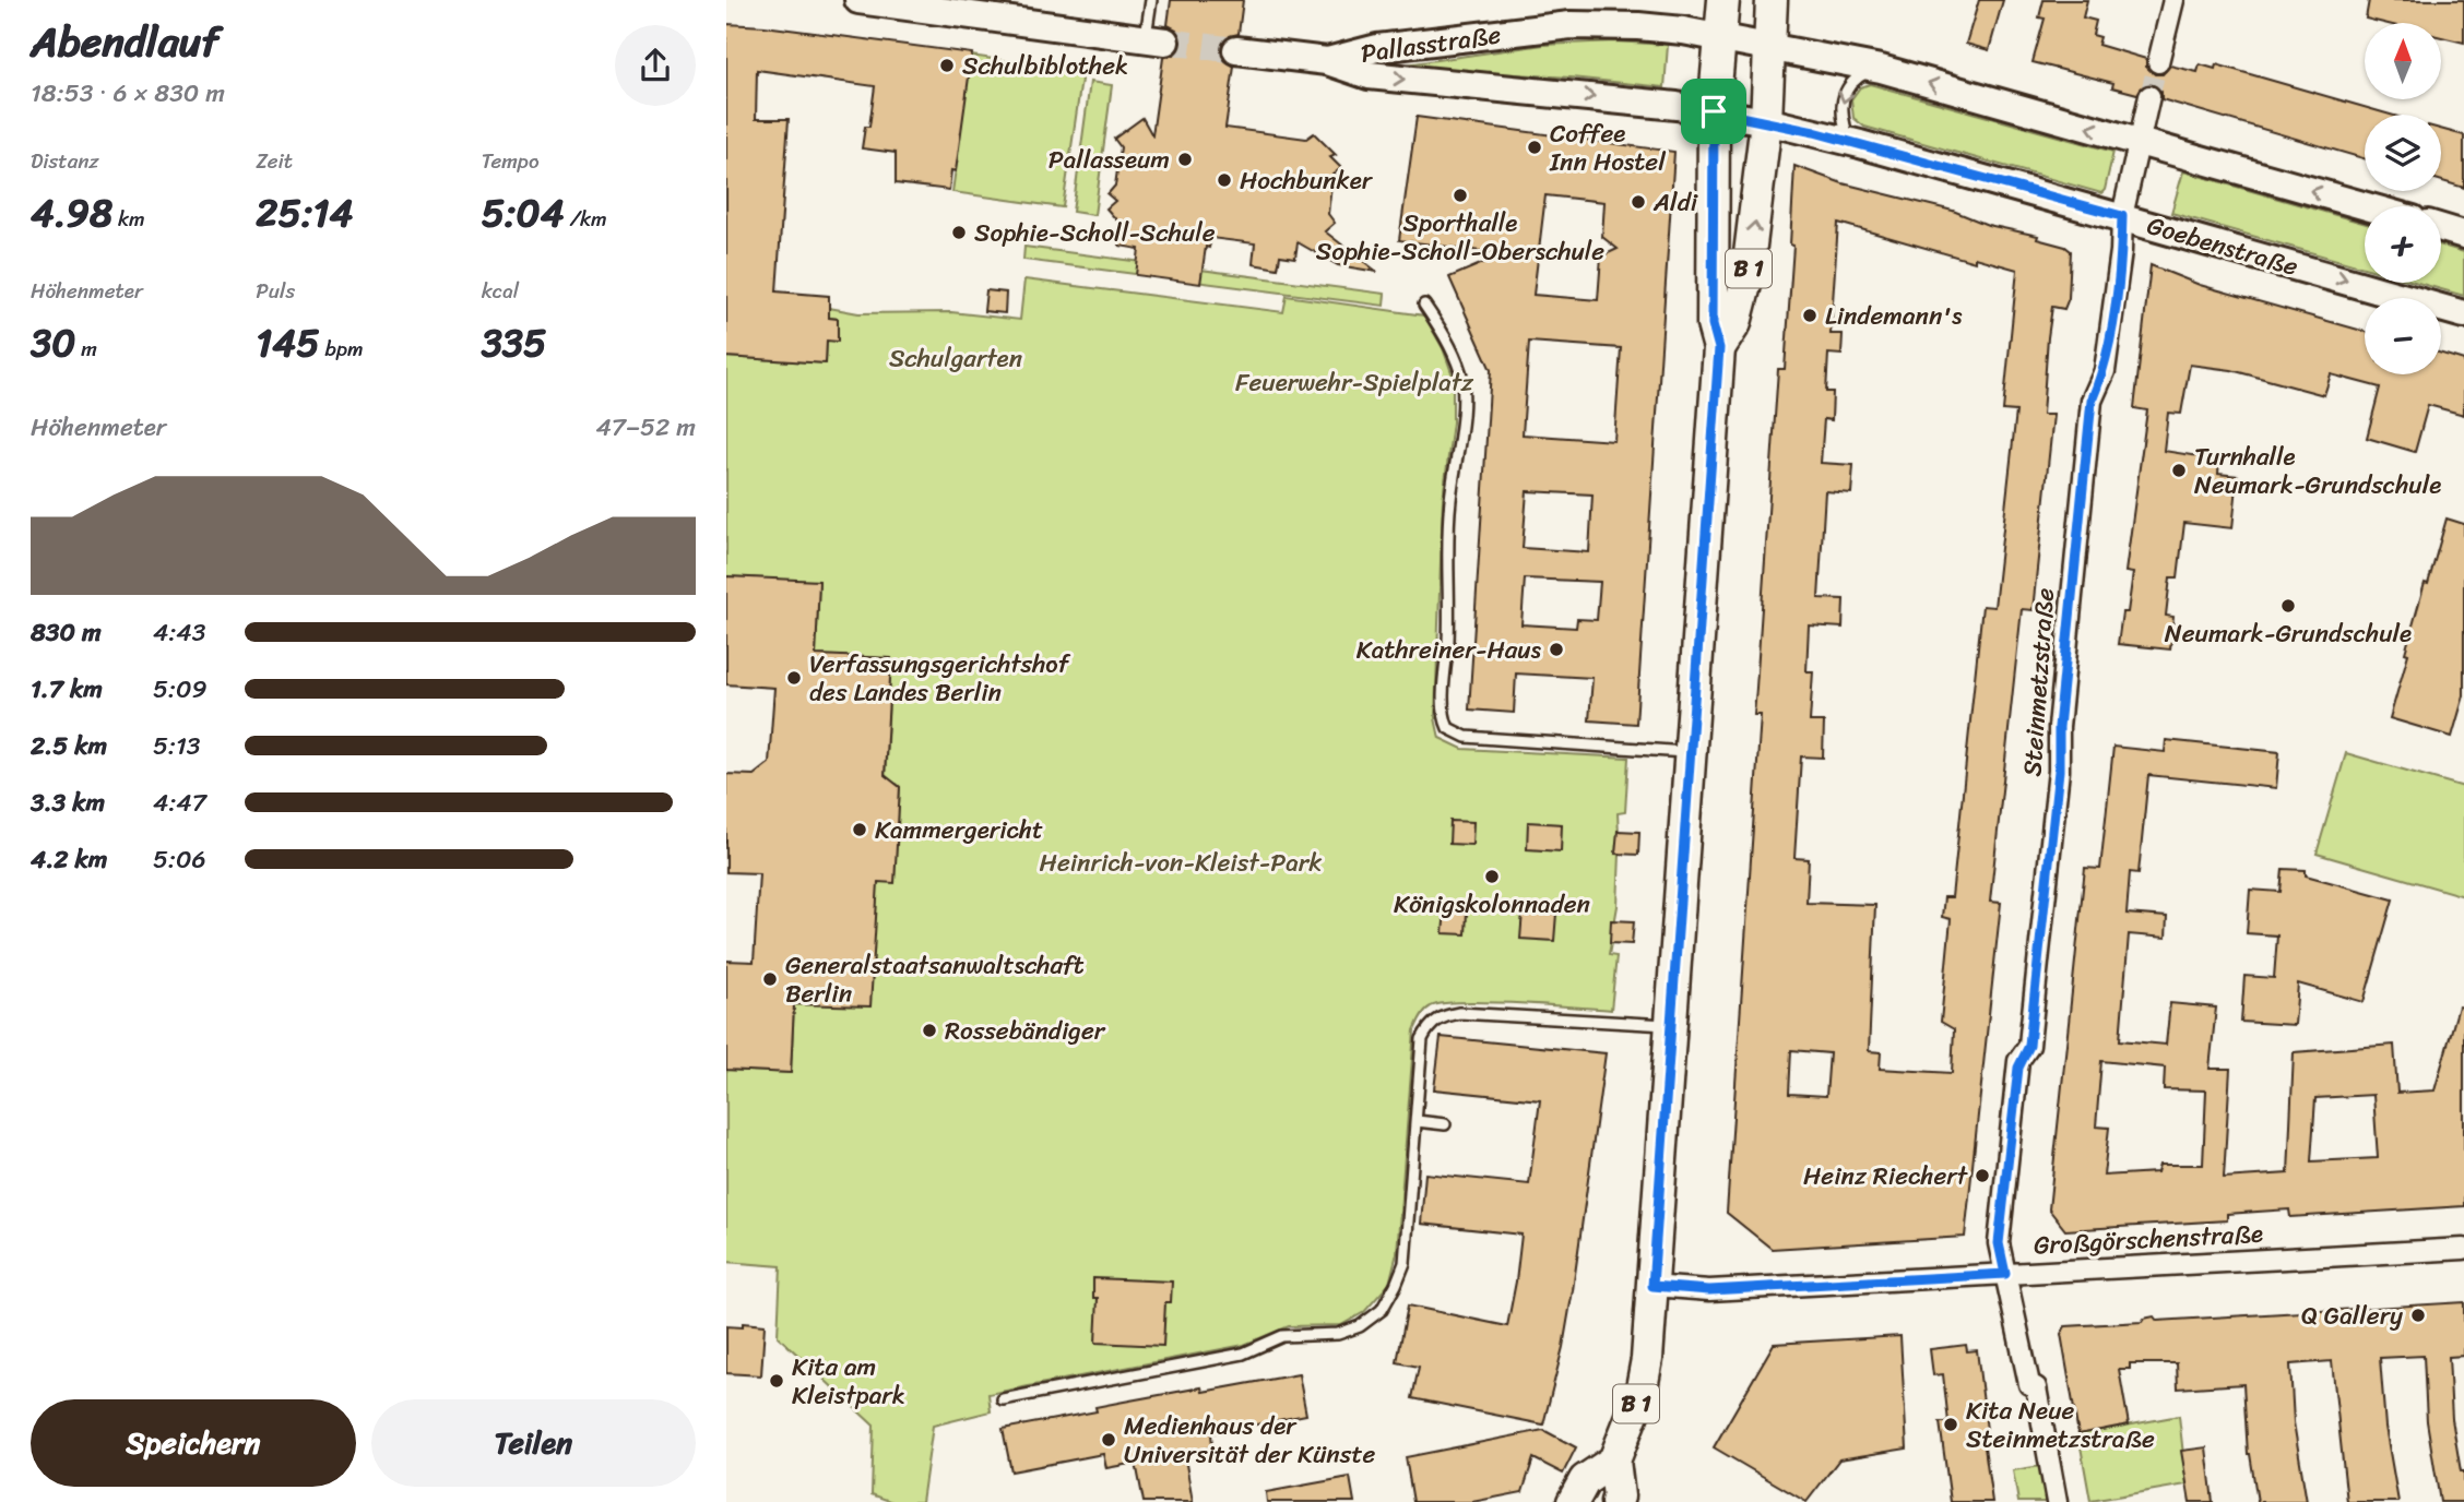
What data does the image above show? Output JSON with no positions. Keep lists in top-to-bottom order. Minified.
{"streets":{"main road":["Pallasstraße","Goebenstraße","B 1"],"street":["Steinmetzstraße","Großgörschenstraße"]},"crossings":[["Pallasstraße","Goebenstraße"],["Pallasstraße","B 1"],["Goebenstraße","B 1"],["Goebenstraße","Steinmetzstraße"],["B 1","Großgörschenstraße"],["Steinmetzstraße","Großgörschenstraße"]],"parks":["Schulgarten","Feuerwehr-Spielplatz","Heinrich-von-Kleist-Park"],"places":["Schulbiblothek","Coffee Inn Hostel","Pallasseum","Hochbunker","Sporthalle Sophie-Scholl-Oberschule","Aldi","Sophie-Scholl-Schule","Lindemann's","Turnhalle Neumark-Grundschule","Neumark-Grundschule","Kathreiner-Haus","Verfassungsgerichtshof des Landes Berlin","Kammergericht","Königskolonnaden","Generalstaatsanwaltschaft Berlin","Rossebändiger","Heinz Riechert","Q Gallery","Kita am Kleistpark","Kita Neue Steinmetzstraße","Medienhaus der Universität der Künste"],"north":"top","page":{"heading":["Abendlauf","18:53 · 6 × 830 m"],"map_buttons":["+","−"],"stats":[["Distanz","4.98 km"],["Zeit","25:14"],["Tempo","5:04 /km"],["Höhenmeter","30 m"],["Puls","145 bpm"],["kcal","335"]],"chart":["Höhenmeter","47–52 m"],"list":[{"name":"830 m","note":"4:43"},{"name":"1.7 km","note":"5:09"},{"name":"2.5 km","note":"5:13"},{"name":"3.3 km","note":"4:47"},{"name":"4.2 km","note":"5:06"}],"buttons":["Speichern","Teilen"]}}
